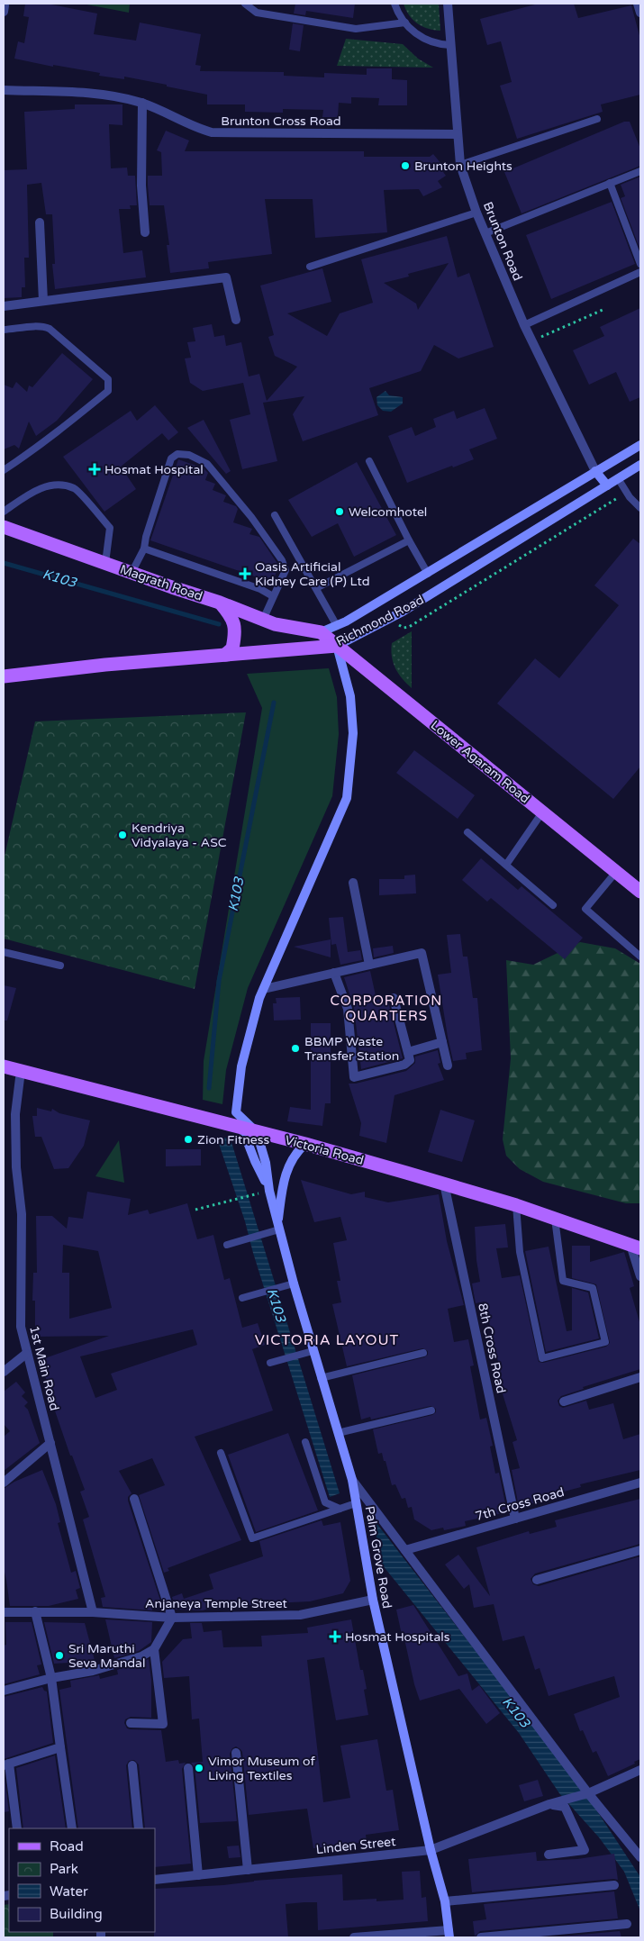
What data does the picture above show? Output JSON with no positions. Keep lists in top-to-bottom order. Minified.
{"streets":{"main road":["Magrath Road","Richmond Road","Lower Agaram Road","Victoria Road"],"street":["Brunton Cross Road","Brunton Road","8th Cross Road","1st Main Road","7th Cross Road","Palm Grove Road","Anjaneya Temple Street","Linden Street"]},"crossings":[["Brunton Cross Road","Brunton Road"],["Brunton Road","Richmond Road"],["Magrath Road","Richmond Road"],["Magrath Road","Lower Agaram Road"],["Richmond Road","Lower Agaram Road"],["Victoria Road","8th Cross Road"],["Victoria Road","1st Main Road"],["Victoria Road","Palm Grove Road"],["8th Cross Road","7th Cross Road"],["1st Main Road","Anjaneya Temple Street"],["Palm Grove Road","Anjaneya Temple Street"],["Palm Grove Road","Linden Street"]],"districts":["CORPORATION QUARTERS","VICTORIA LAYOUT"],"water":["K103"],"places":{"other":["Brunton Heights","Welcomhotel","Kendriya Vidyalaya - ASC","BBMP Waste Transfer Station","Zion Fitness","Sri Maruthi Seva Mandal","Vimor Museum of Living Textiles"],"health":["Hosmat Hospital","Oasis Artificial Kidney Care (P) Ltd","Hosmat Hospitals"]},"legend":["Road","Park","Water","Building"]}
